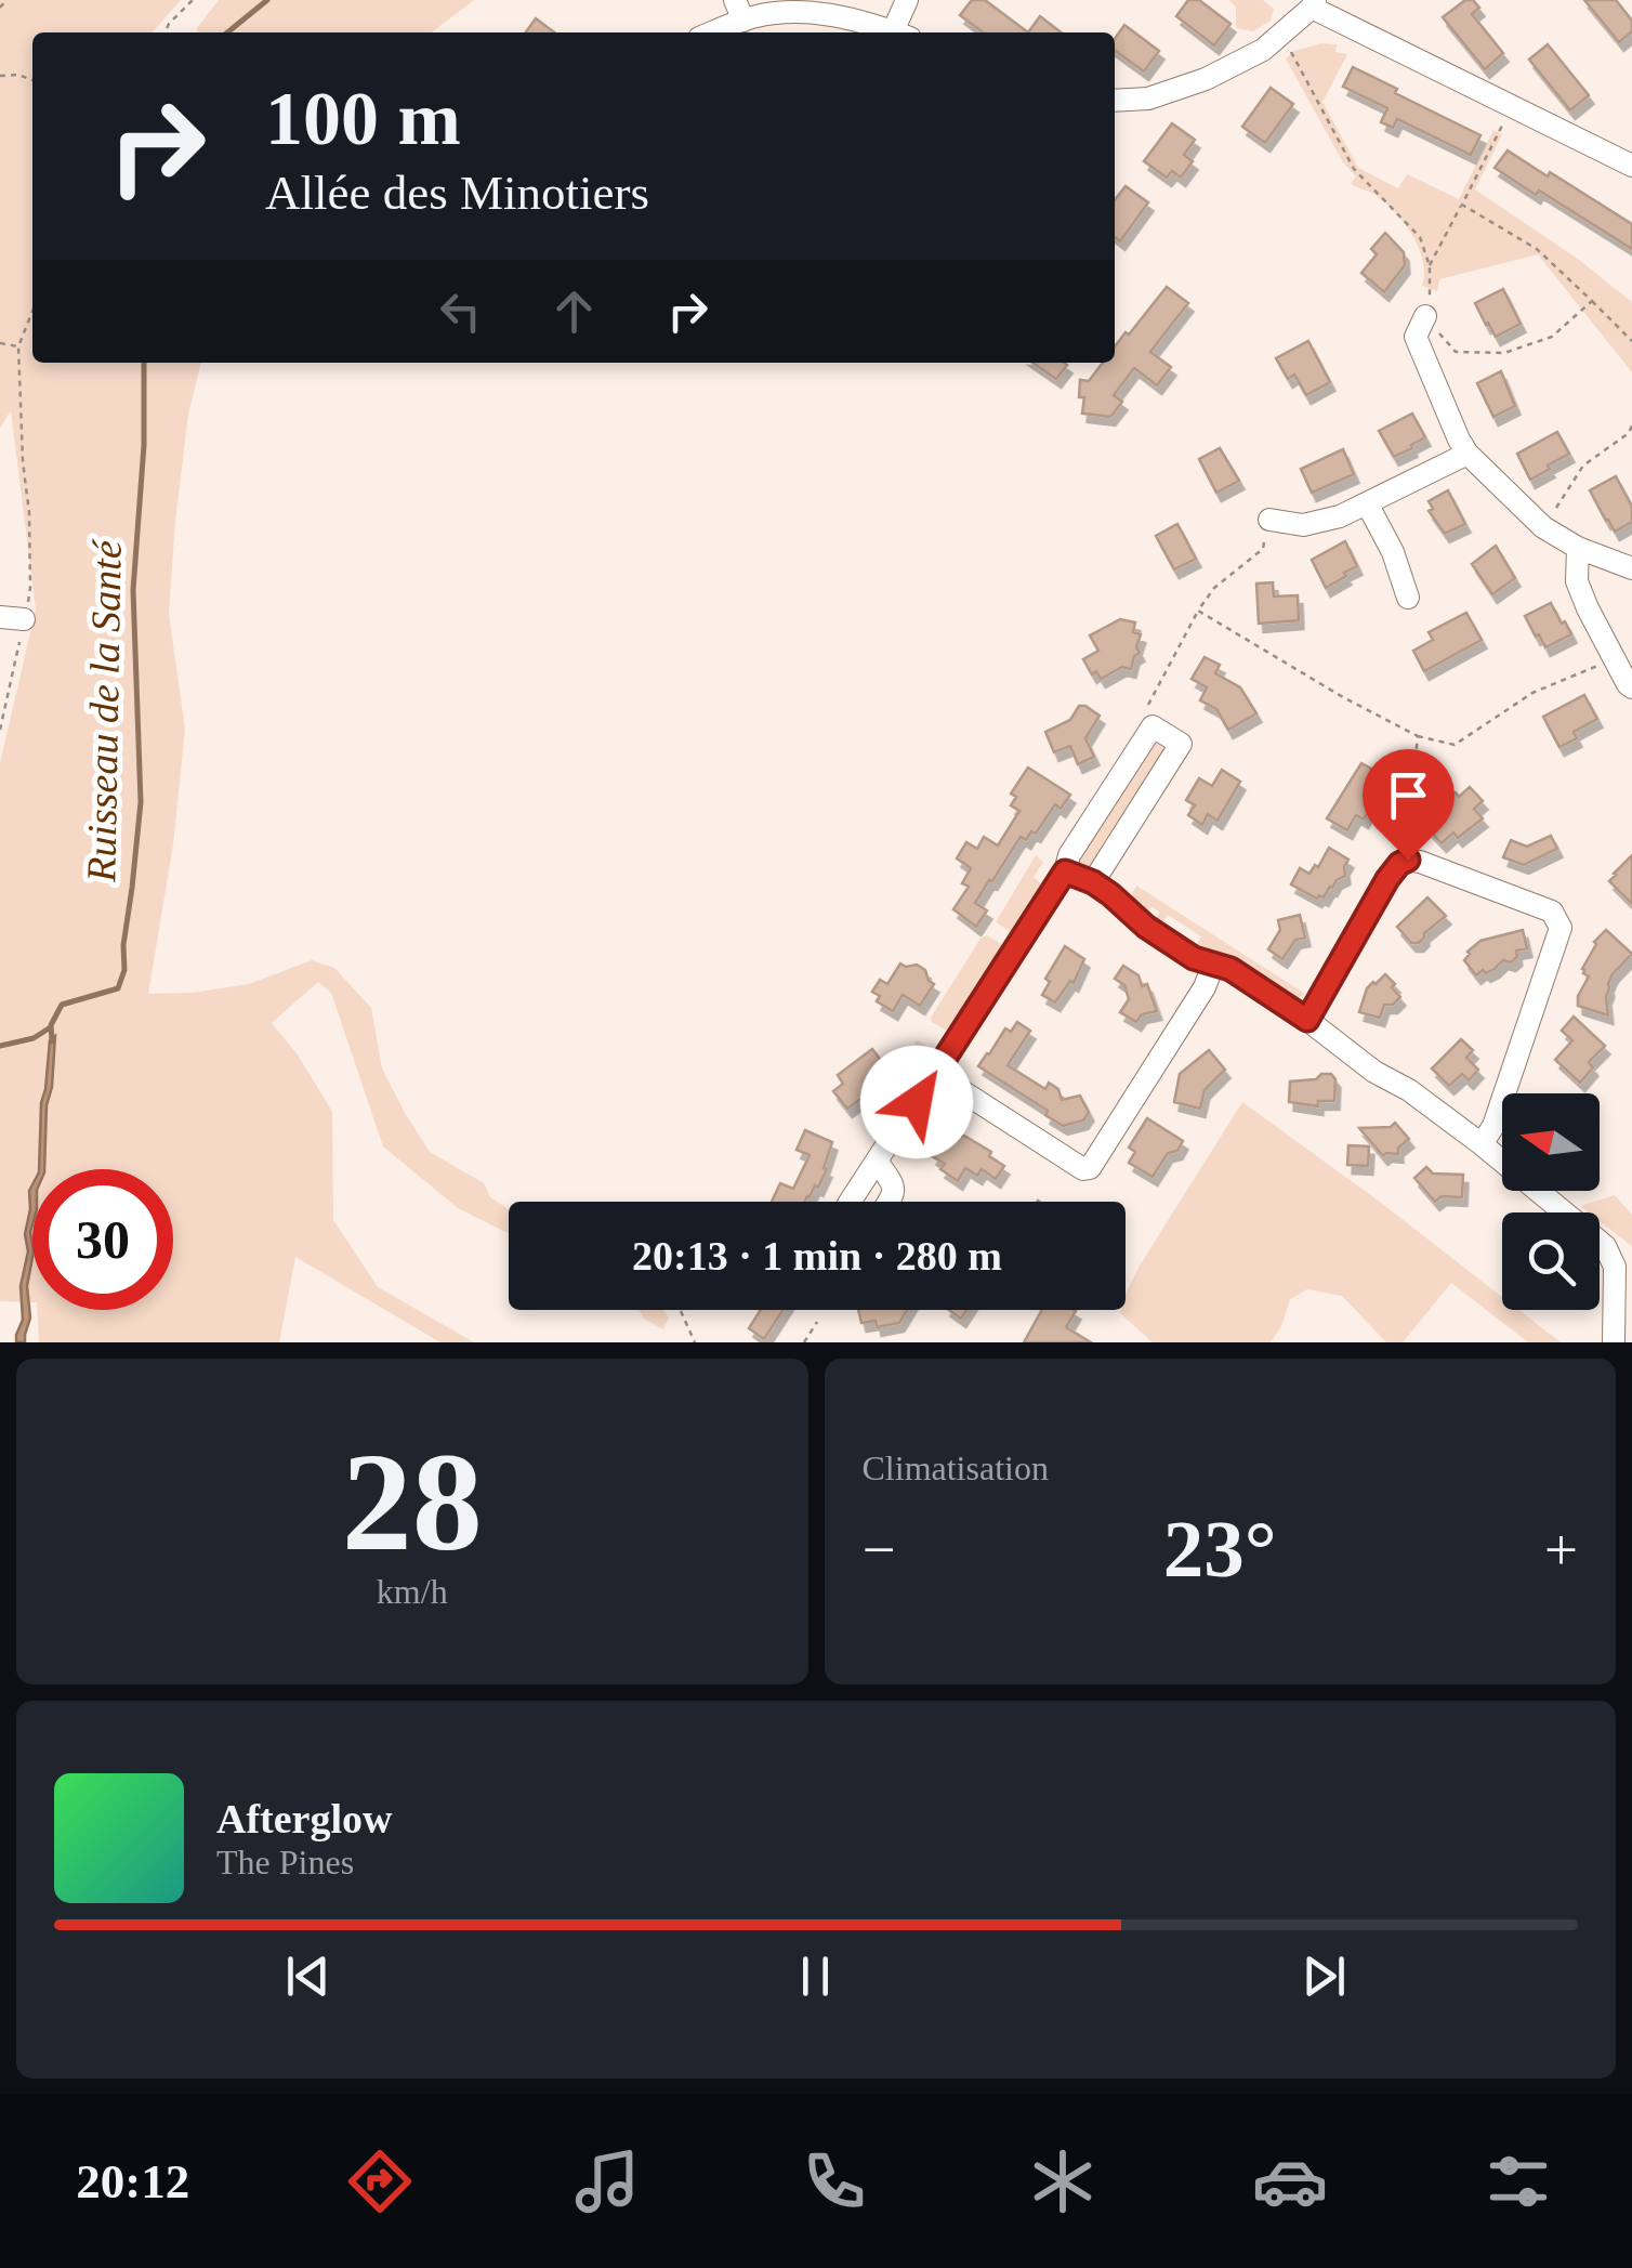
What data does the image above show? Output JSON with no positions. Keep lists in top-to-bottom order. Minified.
{"water":["Ruisseau de la Santé"],"north":"left","page":{"turn":["100 m","Allée des Minotiers"],"limit":"30","trip":"20:13 · 1 min · 280 m","tile":[["28","km/h"],"Climatisation"],"heat":["−","23°","+"],"song":["Afterglow","The Pines"],"tabs":"20:12"}}
